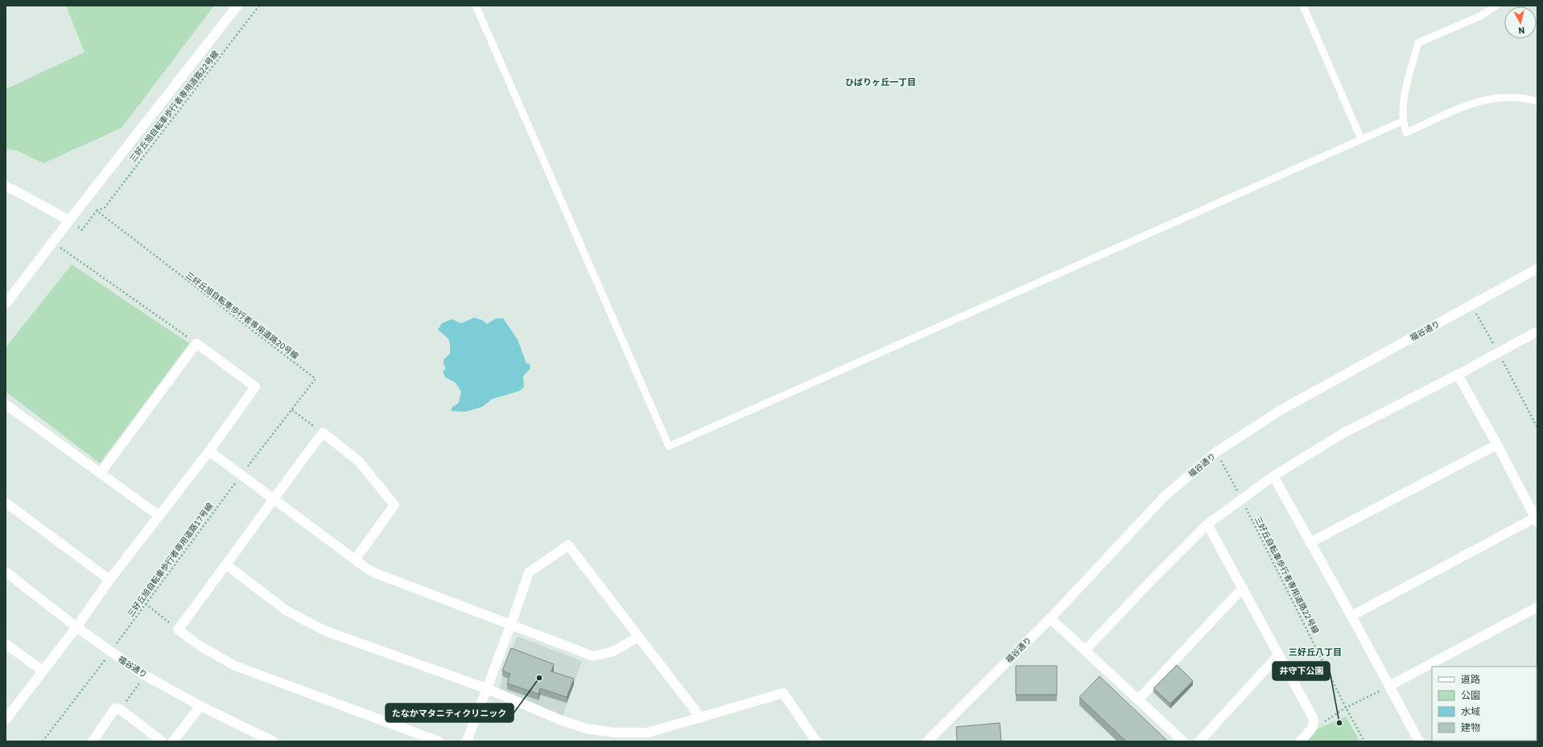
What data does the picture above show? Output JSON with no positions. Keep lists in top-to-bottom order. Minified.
{"streets":{"street":["福谷通り"],"path":["三好丘旭自転車歩行者専用道路22号線","三好丘旭自転車歩行者専用道路20号線","三好丘旭自転車歩行者専用道路17号線","三好丘自転車歩行者専用道路22号線"]},"crossings":[["三好丘旭自転車歩行者専用道路22号線","三好丘旭自転車歩行者専用道路20号線"],["三好丘旭自転車歩行者専用道路20号線","三好丘旭自転車歩行者専用道路17号線"],["福谷通り","三好丘旭自転車歩行者専用道路17号線"],["福谷通り","三好丘自転車歩行者専用道路22号線"]],"districts":["ひばりヶ丘一丁目","三好丘八丁目"],"places":["たなかマタニティクリニック","井守下公園"],"legend":["道路","公園","水域","建物"],"north":"bottom"}
